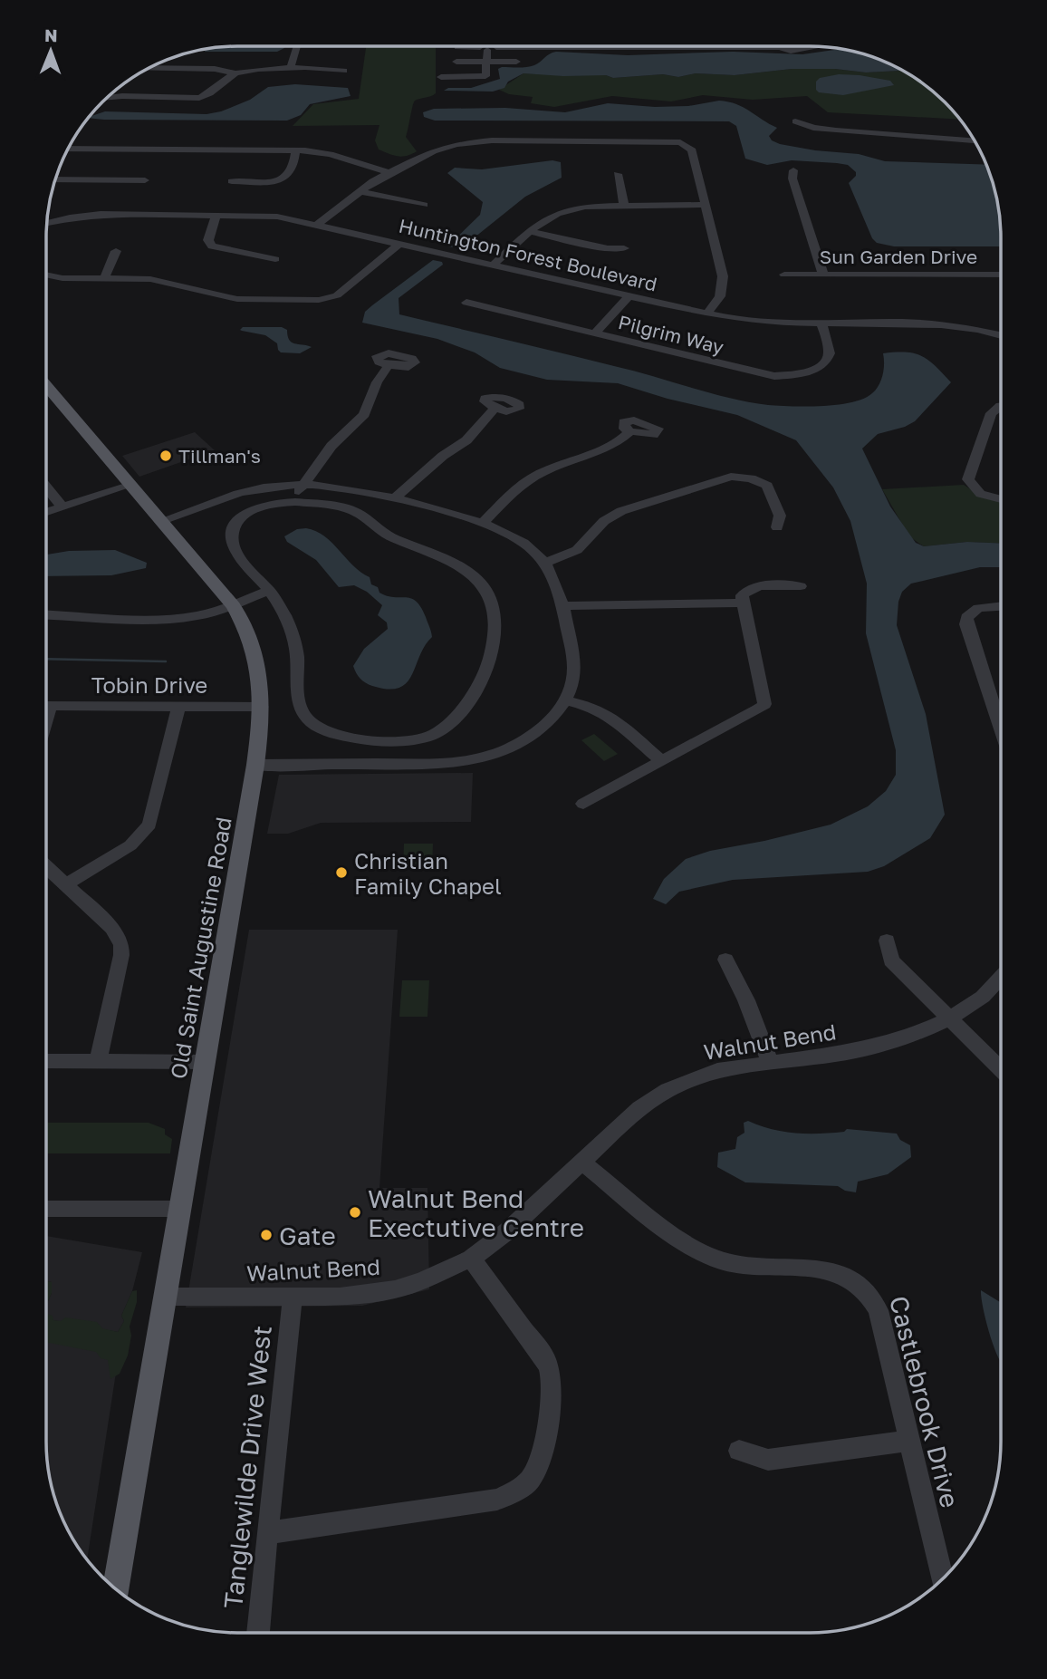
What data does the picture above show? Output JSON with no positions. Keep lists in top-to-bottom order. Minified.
{"streets":{"main road":["Old Saint Augustine Road"],"street":["Huntington Forest Boulevard","Sun Garden Drive","Pilgrim Way","Tobin Drive","Walnut Bend","Castlebrook Drive","Tanglewilde Drive West"]},"crossings":[["Huntington Forest Boulevard","Pilgrim Way"],["Tobin Drive","Old Saint Augustine Road"],["Old Saint Augustine Road","Walnut Bend"],["Walnut Bend","Castlebrook Drive"],["Walnut Bend","Tanglewilde Drive West"]],"places":["Tillman's","Christian Family Chapel","Walnut Bend Exectutive Centre","Gate"],"north":"top"}
